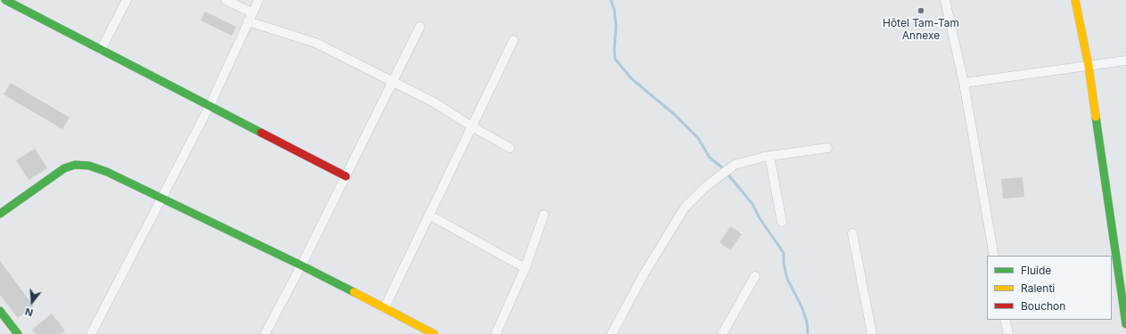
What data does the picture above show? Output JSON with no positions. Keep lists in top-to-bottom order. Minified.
{"places":["Hôtel Tam-Tam Annexe"],"legend":["Fluide","Ralenti","Bouchon"],"north":"bottom"}
